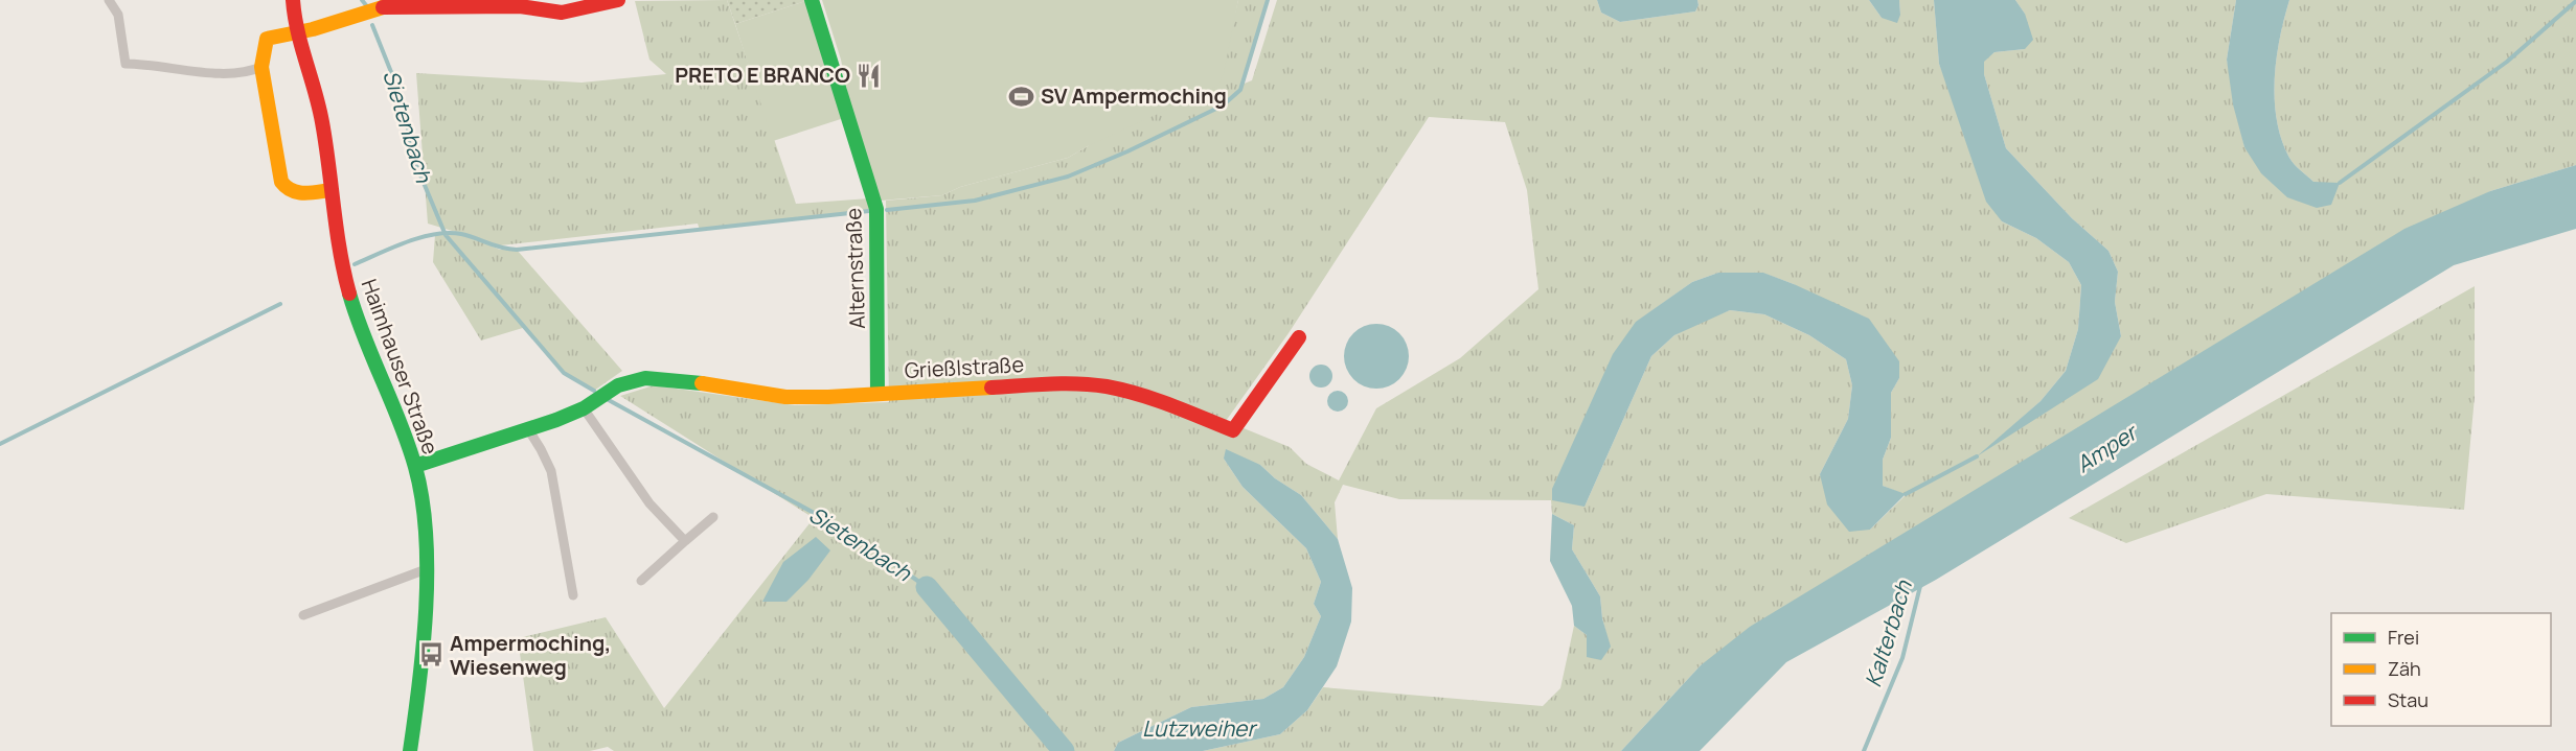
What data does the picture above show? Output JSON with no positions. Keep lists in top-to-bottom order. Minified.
{"streets":{"street":["Alternstraße","Haimhauser Straße","Grießlstraße"]},"crossings":[["Alternstraße","Grießlstraße"],["Haimhauser Straße","Grießlstraße"]],"water":["Sietenbach","Amper","Kalterbach","Lutzweiher"],"places":{"restaurant":["PRETO E BRANCO"],"sports":["SV Ampermoching"],"bus stop":["Ampermoching, Wiesenweg"]},"legend":["Frei","Zäh","Stau"]}
